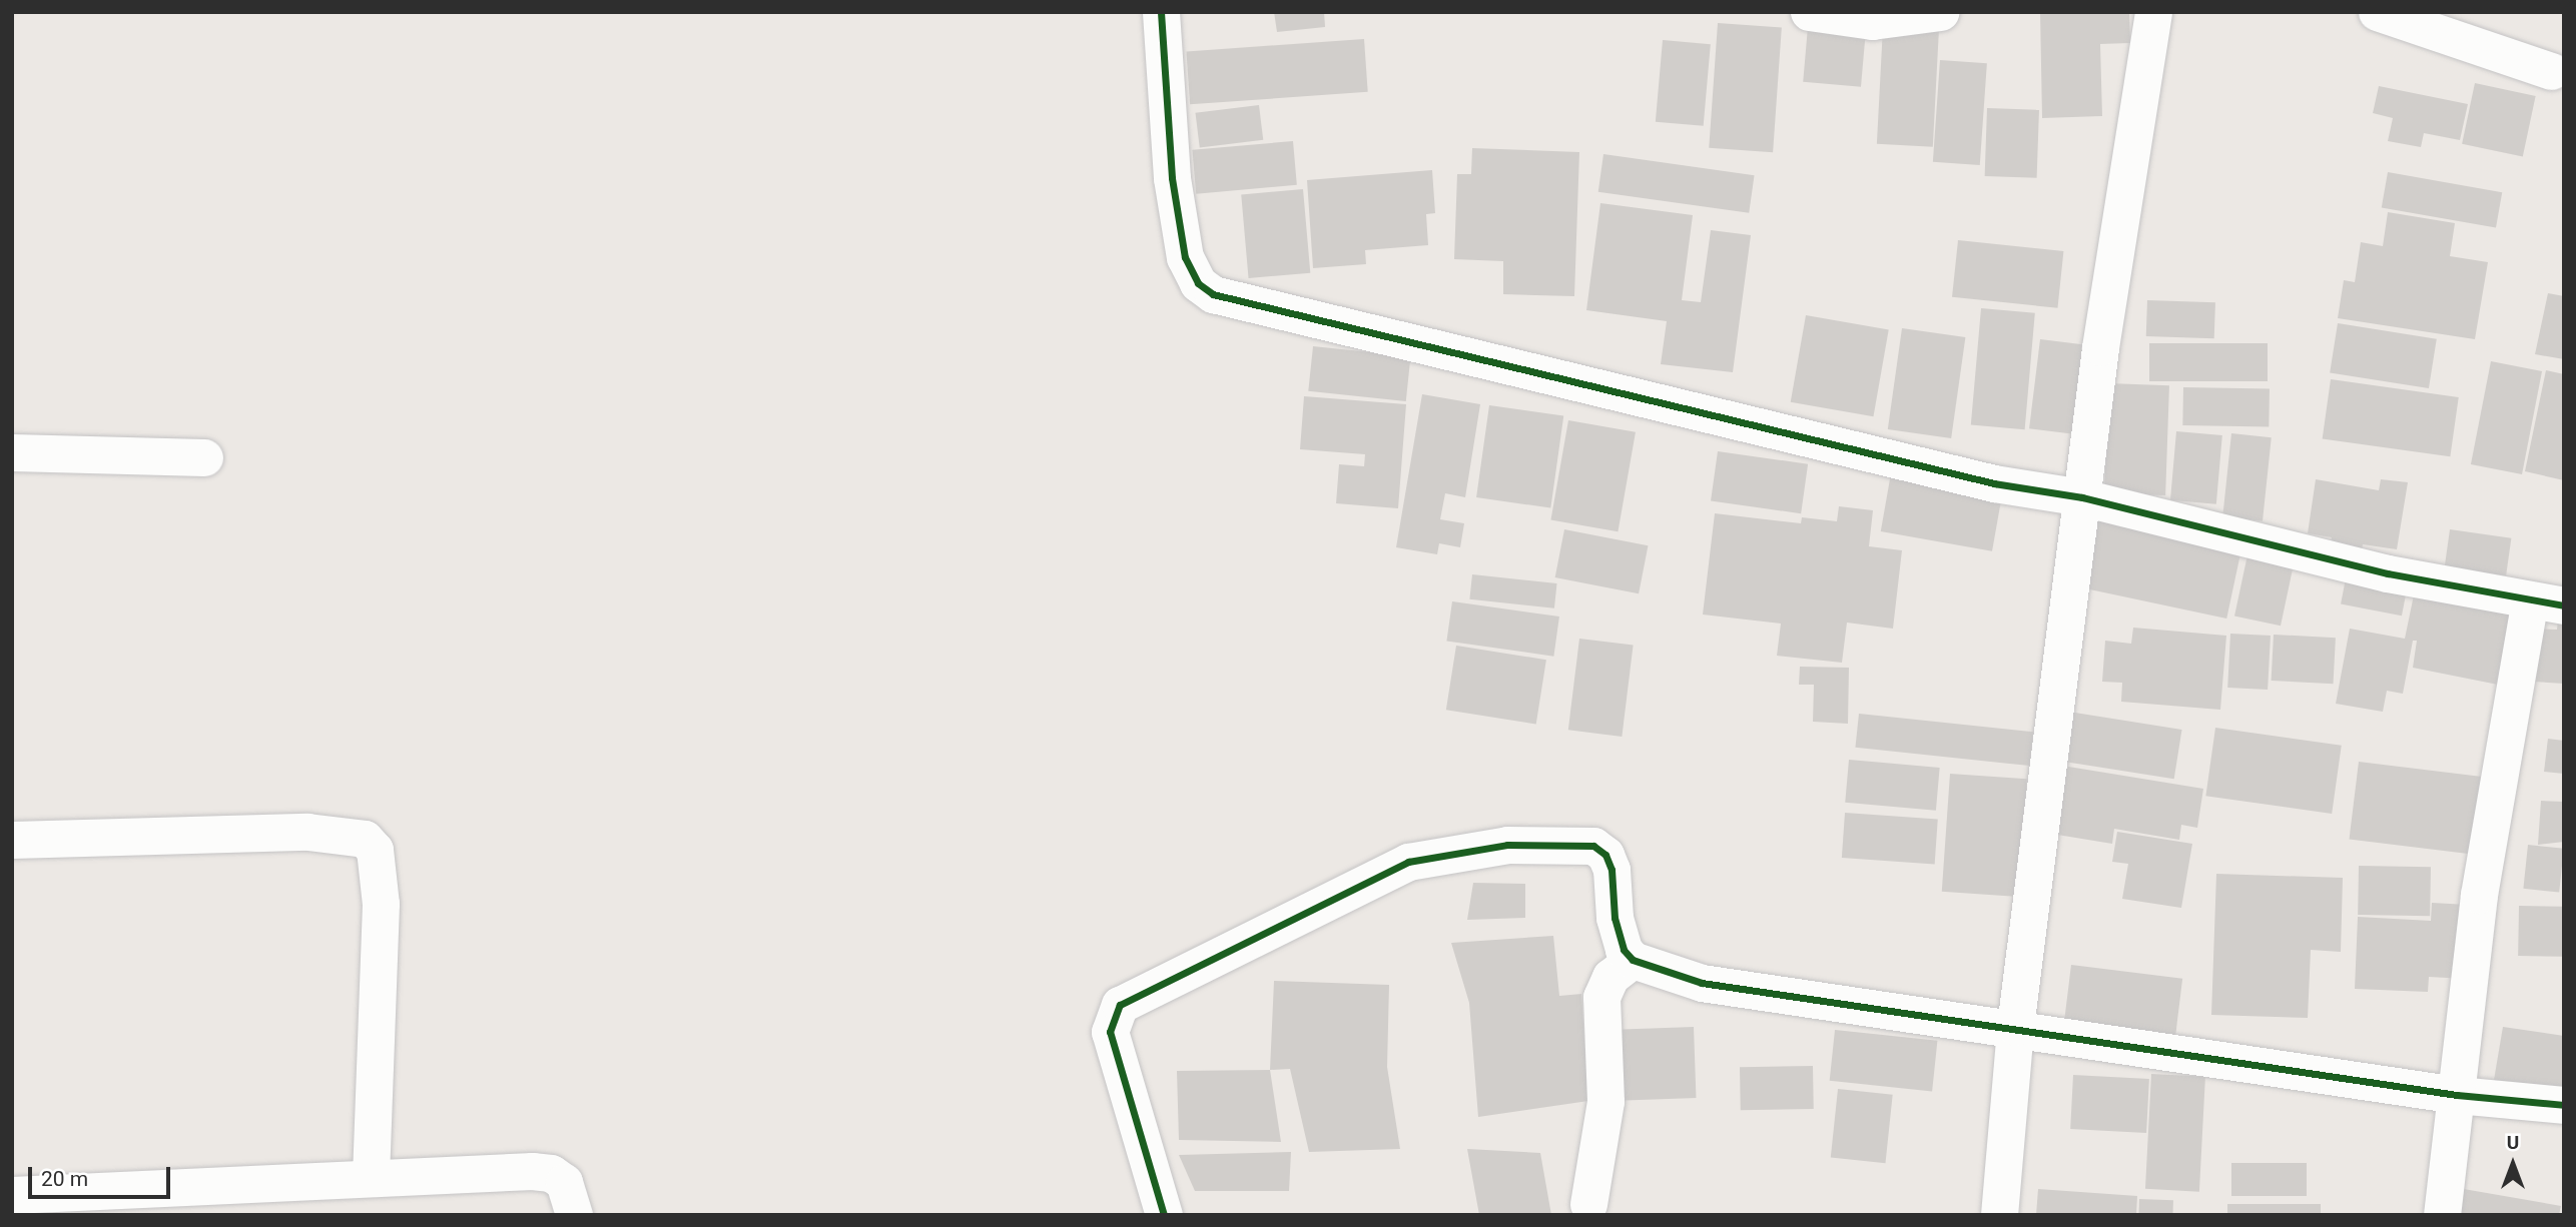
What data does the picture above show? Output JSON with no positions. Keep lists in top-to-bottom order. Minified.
{"scale_bar":"20 m","north":"top"}
